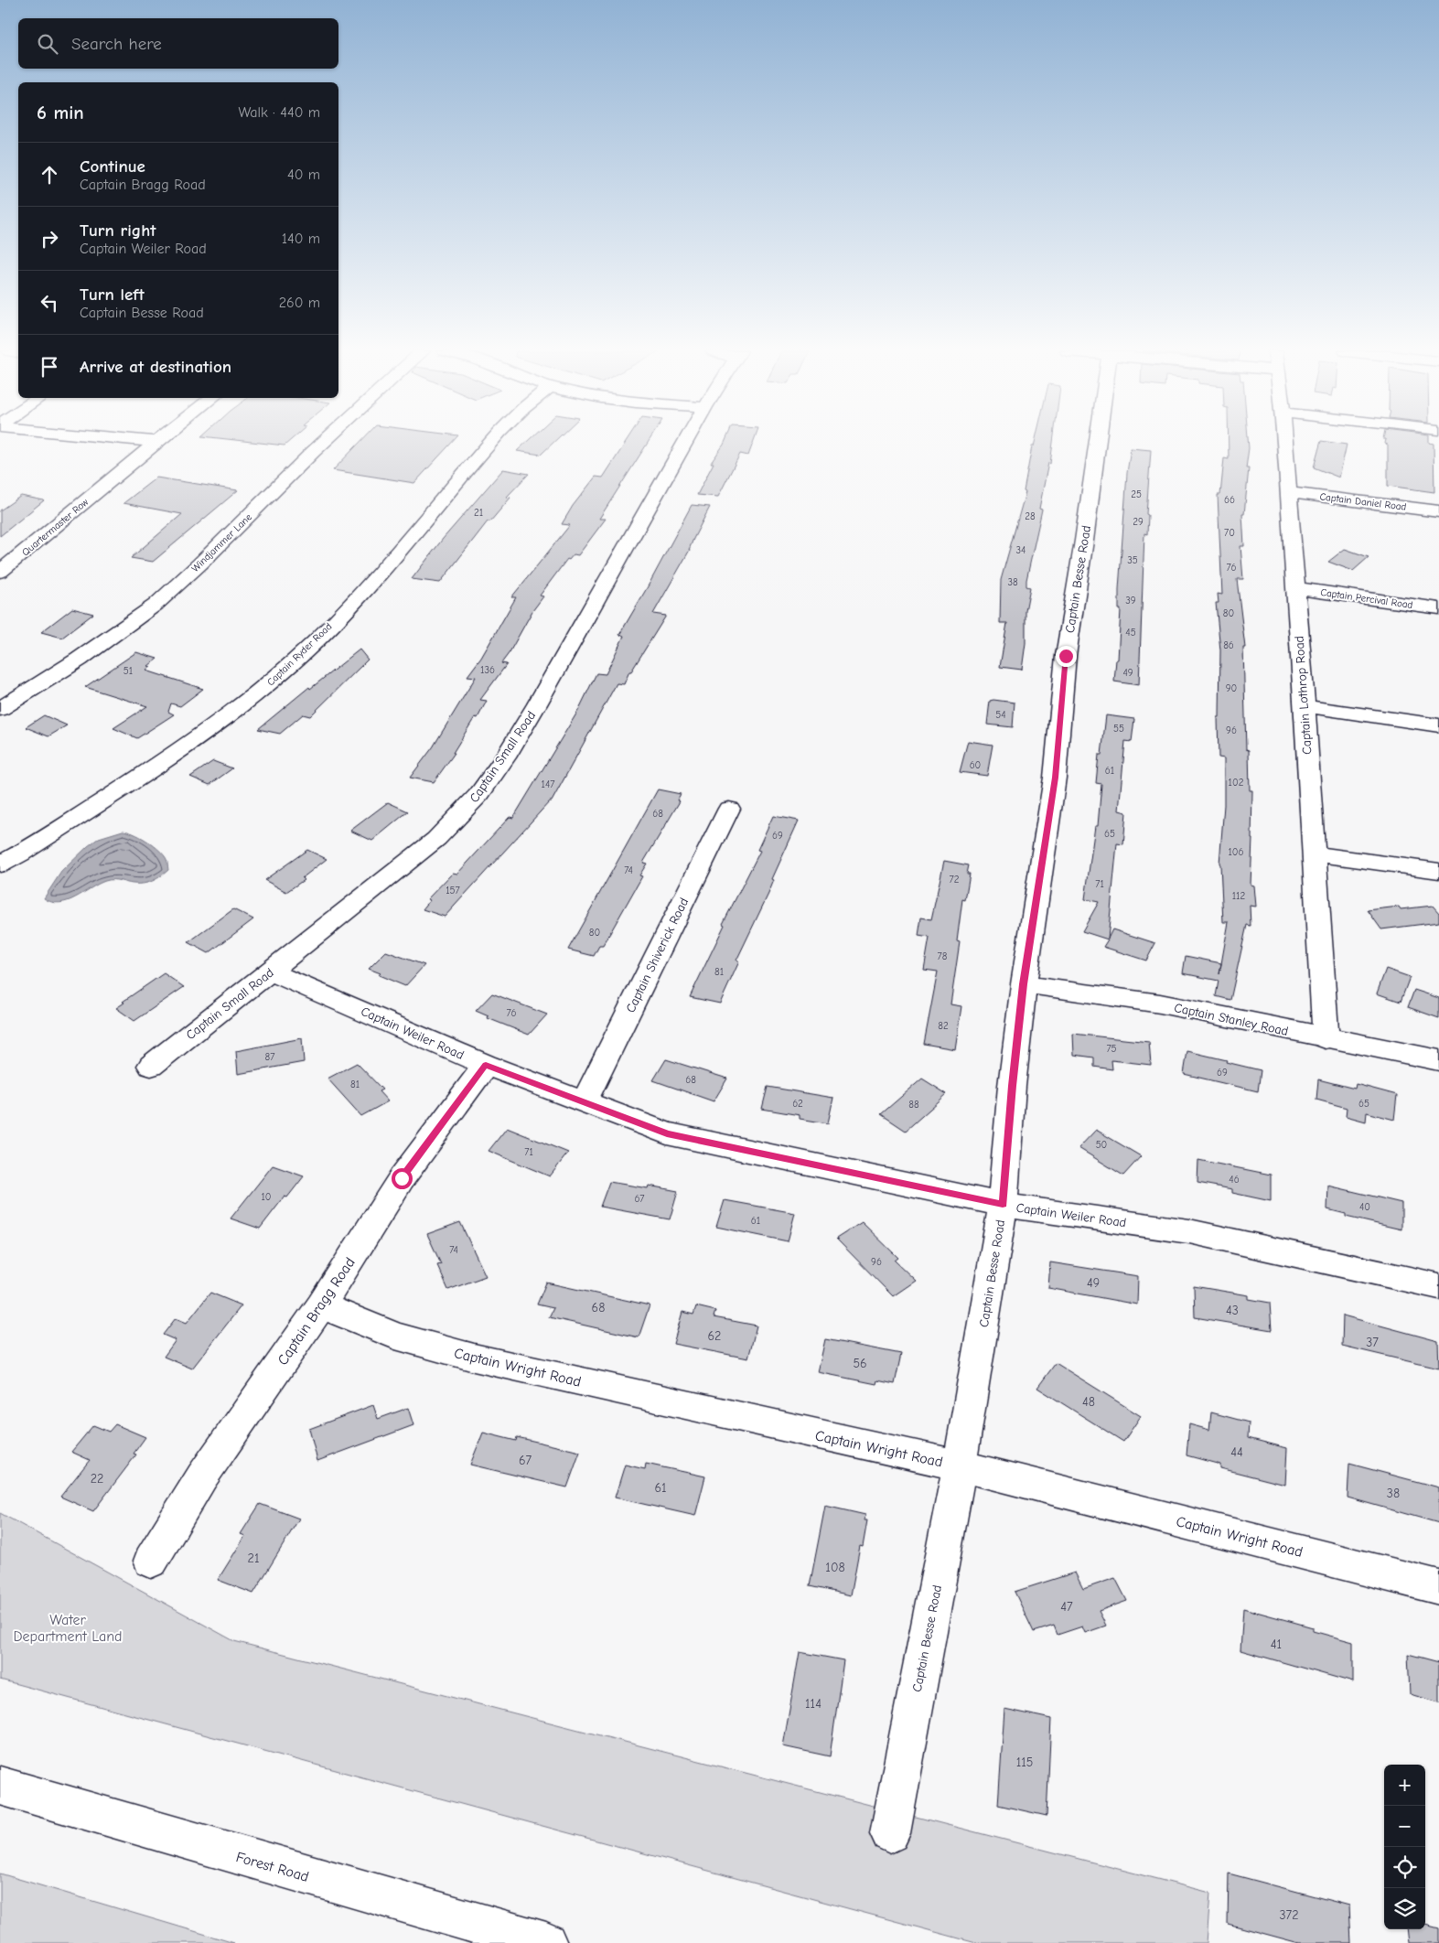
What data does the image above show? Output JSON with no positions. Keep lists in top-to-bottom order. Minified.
{"streets":{"street":["Captain Daniel Road","Quartermaster Row","Windjammer Lane","Captain Besse Road","Captain Percival Road","Captain Ryder Road","Captain Lothrop Road","Captain Small Road","Captain Shiverick Road","Captain Stanley Road","Captain Weiler Road","Captain Bragg Road","Captain Wright Road","Forest Road"]},"crossings":[["Captain Daniel Road","Captain Lothrop Road"],["Captain Besse Road","Captain Stanley Road"],["Captain Besse Road","Captain Weiler Road"],["Captain Besse Road","Captain Wright Road"],["Captain Percival Road","Captain Lothrop Road"],["Captain Lothrop Road","Captain Stanley Road"],["Captain Small Road","Captain Weiler Road"],["Captain Shiverick Road","Captain Weiler Road"],["Captain Weiler Road","Captain Bragg Road"],["Captain Bragg Road","Captain Wright Road"]],"parks":["Water Department Land"],"house_numbers":["25","66","21","28","29","70","34","35","76","38","39","80","45","86","136","51","49","90","54","55","96","60","61","102","147","68","65","69","106","74","72","71","157","112","80","78","81","76","82","75","87","69","68","81","62","65","88","50","71","46","10","67","40","61","74","96","49","68","43","62","37","56","48","44","67","22","61","38","21","108","47","41","114","115","372"],"page":{"search":"Search here","heading":["6 min","Walk · 440 m"],"list":[["Continue","Captain Bragg Road","40 m"],["Turn right","Captain Weiler Road","140 m"],["Turn left","Captain Besse Road","260 m"],"Arrive at destination"],"map_buttons":["+","−"]}}
